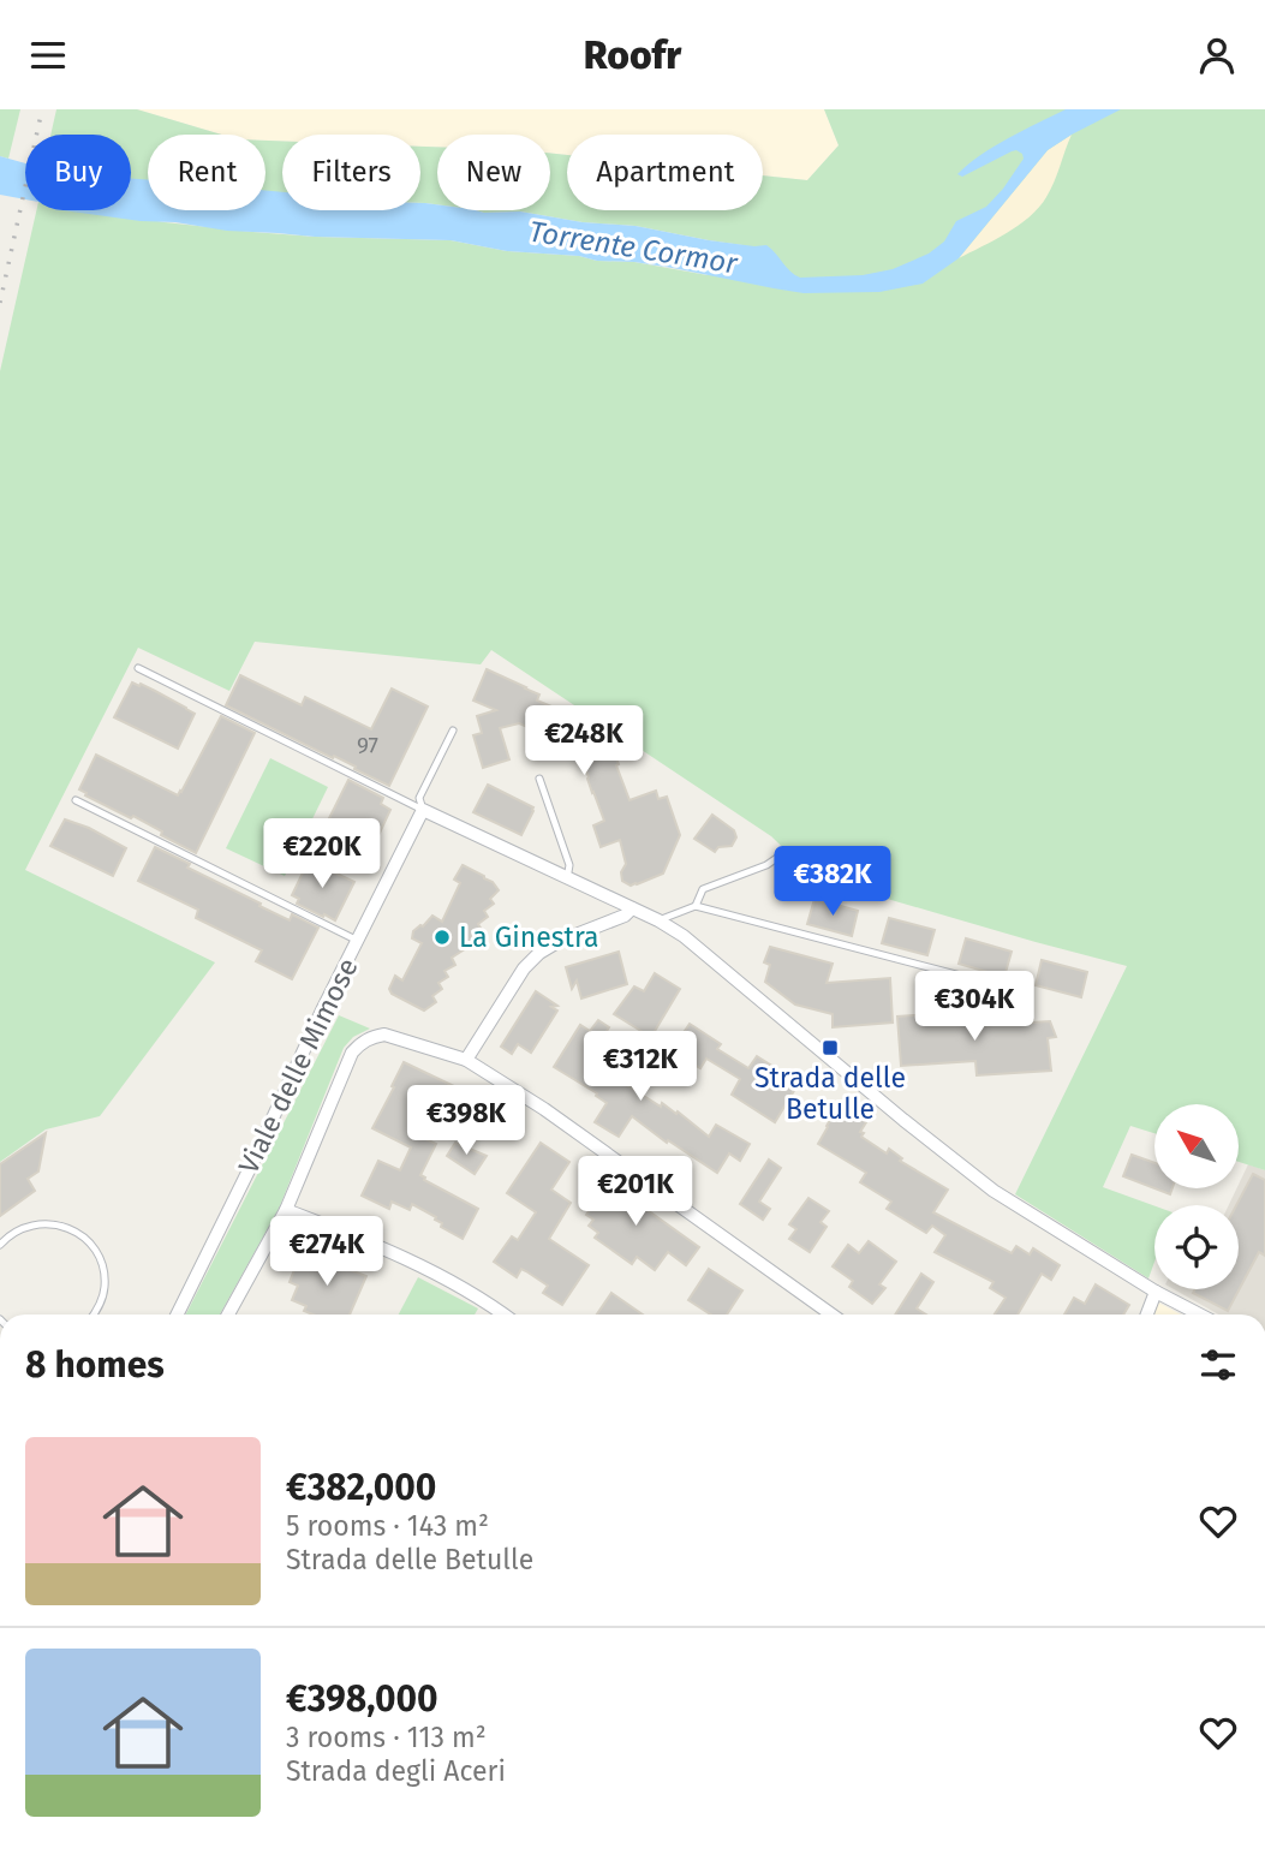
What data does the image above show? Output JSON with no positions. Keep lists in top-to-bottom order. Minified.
{"streets":{"street":["Viale delle Mimose"]},"water":["Torrente Cormor"],"places":{"other":["La Ginestra"],"transit":["Strada delle Betulle"]},"house_numbers":["97"],"north":"top left","page":{"header":"Roofr","chip":["Buy","Rent","Filters","New","Apartment"],"price":["€248K","€220K","€382K","€304K","€312K","€398K","€201K","€274K"],"heading":"8 homes","list":[{"name":"€382,000","note":"5 rooms · 143 m² · Strada delle Betulle"},{"name":"€398,000","note":"3 rooms · 113 m² · Strada degli Aceri"}]}}
